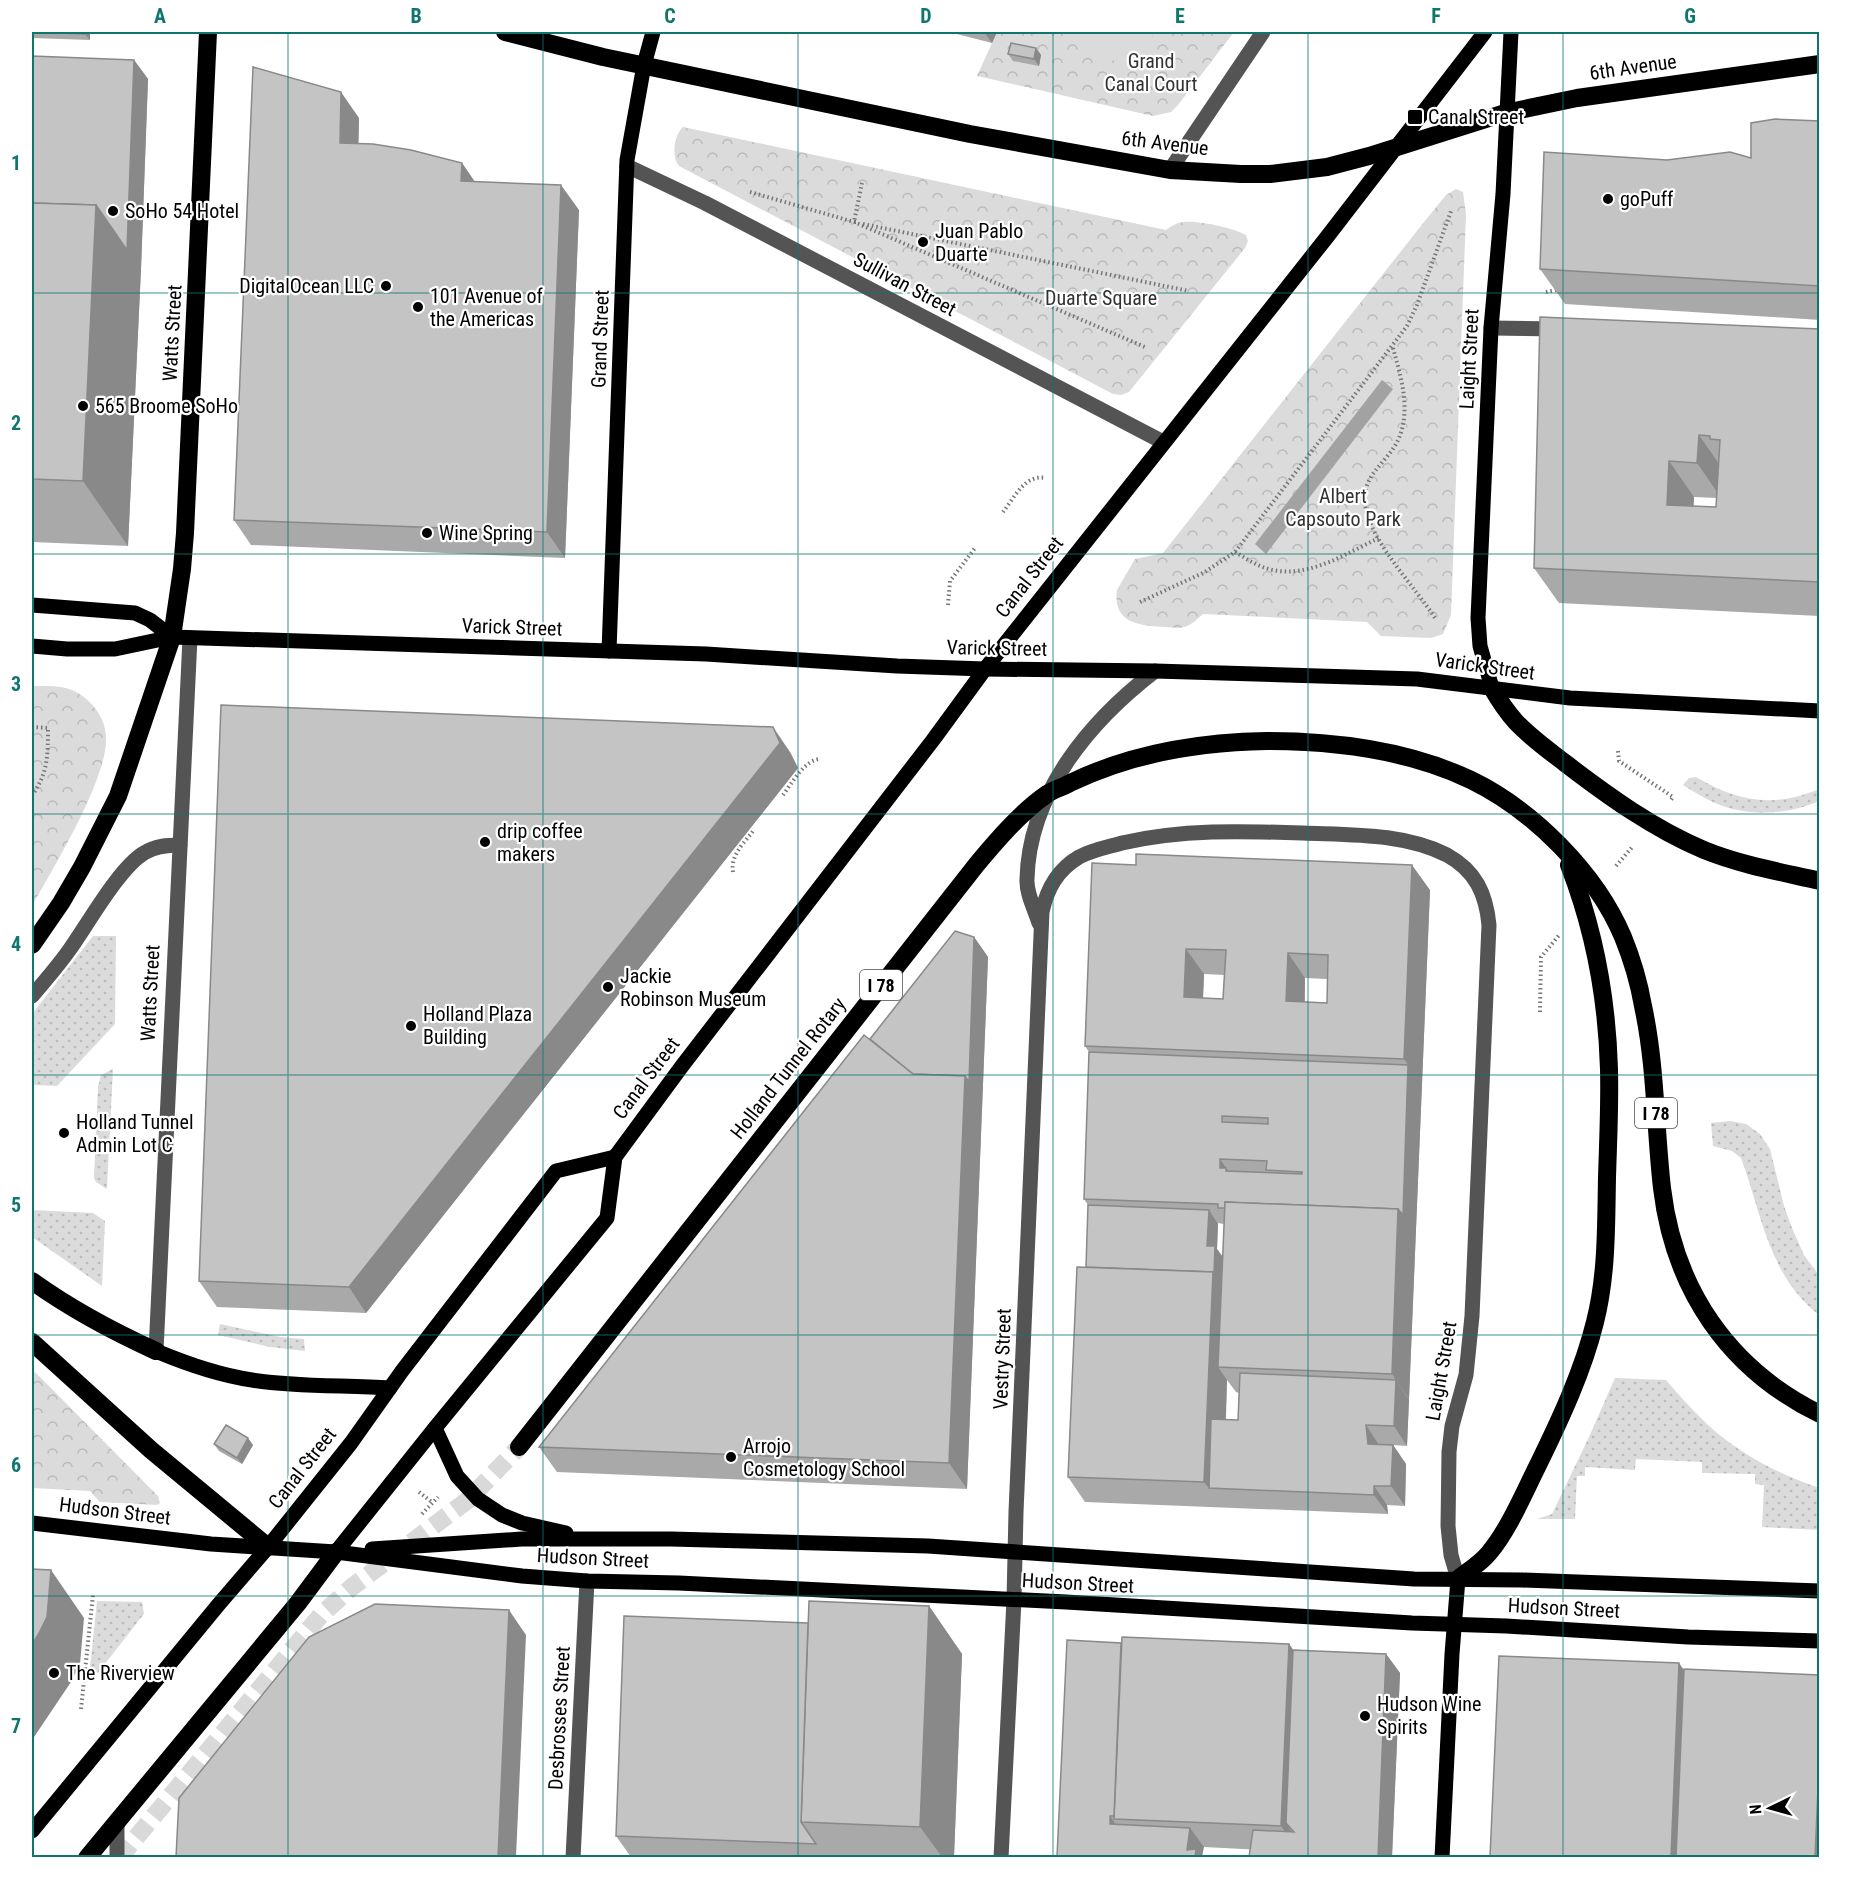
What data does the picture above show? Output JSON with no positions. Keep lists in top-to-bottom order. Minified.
{"streets":{"highway":["6th Avenue","Watts Street","Canal Street","I 78","Holland Tunnel Rotary"],"main road":["Grand Street","Laight Street","Varick Street","Hudson Street"],"street":["Sullivan Street","Vestry Street","Desbrosses Street"]},"crossings":[["6th Avenue","Grand Street"],["6th Avenue","Laight Street"],["6th Avenue","Canal Street"],["Sullivan Street","Grand Street"],["Sullivan Street","Canal Street"],["Watts Street","Varick Street"],["Grand Street","Varick Street"],["Laight Street","Varick Street"],["Laight Street","Vestry Street"],["Laight Street","Hudson Street"],["Canal Street","Varick Street"],["Canal Street","Hudson Street"],["Vestry Street","Hudson Street"],["Hudson Street","Desbrosses Street"]],"parks":["Grand Canal Court","Duarte Square","Albert Capsouto Park"],"places":{"transit":["Canal Street"],"other":["goPuff","SoHo 54 Hotel","Juan Pablo Duarte","DigitalOcean LLC","101 Avenue of the Americas","565 Broome SoHo","Wine Spring","drip coffee makers","Jackie Robinson Museum","Holland Plaza Building","Holland Tunnel Admin Lot C","Arrojo Cosmetology School","The Riverview","Hudson Wine Spirits"]},"north":"left","grid":{"columns":["A","B","C","D","E","F","G"],"rows":["1","2","3","4","5","6","7"]}}
